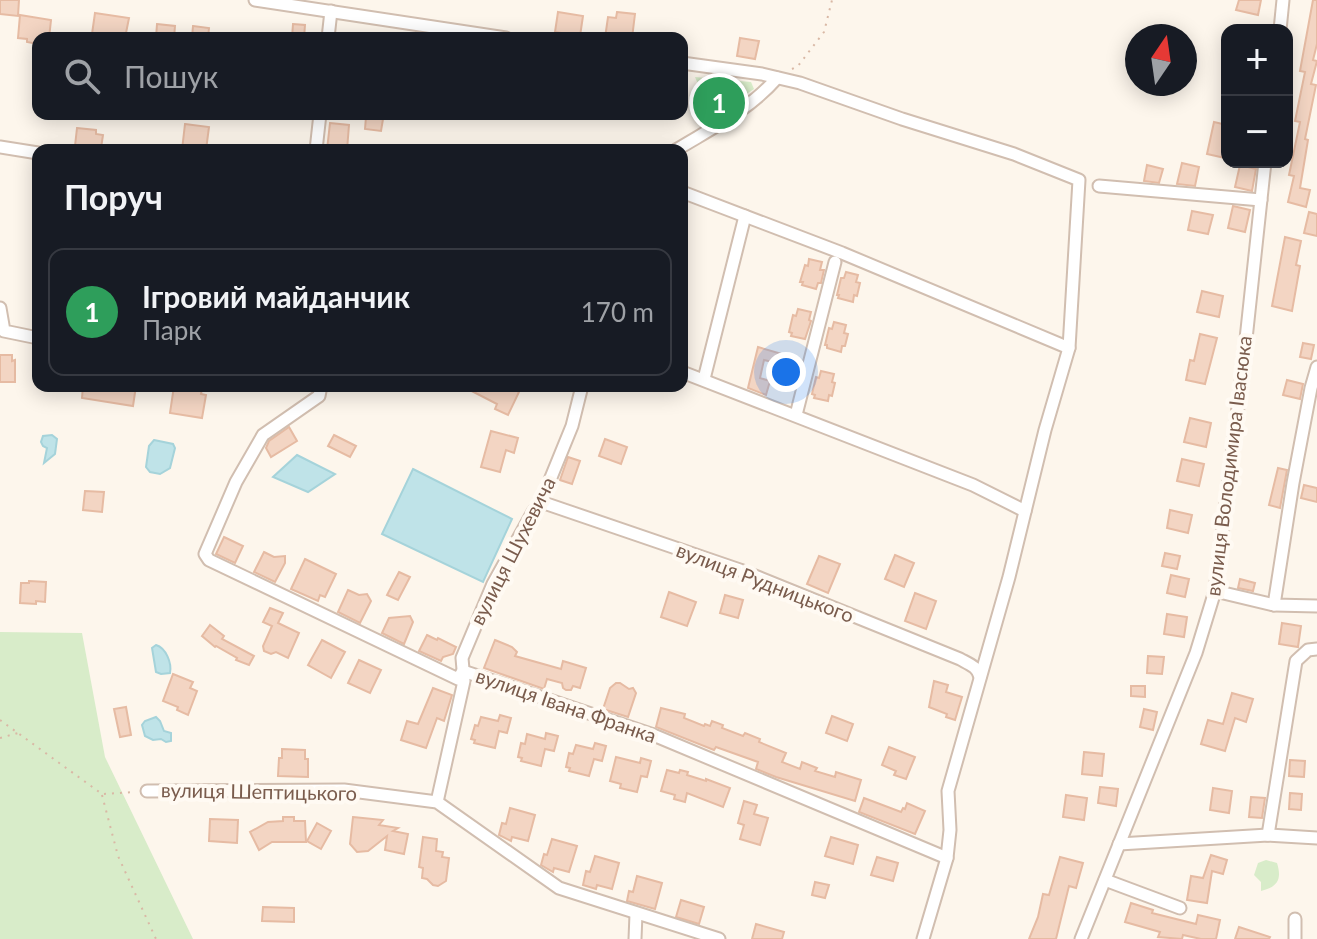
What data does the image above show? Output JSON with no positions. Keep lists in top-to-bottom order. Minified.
{"streets":{"street":["вулиця Володимира Івасюка","вулиця Шухевича","вулиця Рудницького","вулиця Івана Франка","вулиця Шептицького"]},"crossings":[["вулиця Шухевича","вулиця Рудницького"],["вулиця Шухевича","вулиця Івана Франка"],["вулиця Шухевича","вулиця Шептицького"]],"north":"top","page":{"map_buttons":["+","−"],"search":"Пошук","pins":"1","heading":"Поруч","list":[{"mark":"1","name":"Ігровий майданчик","note":"Парк","value":"170 m"}]}}
